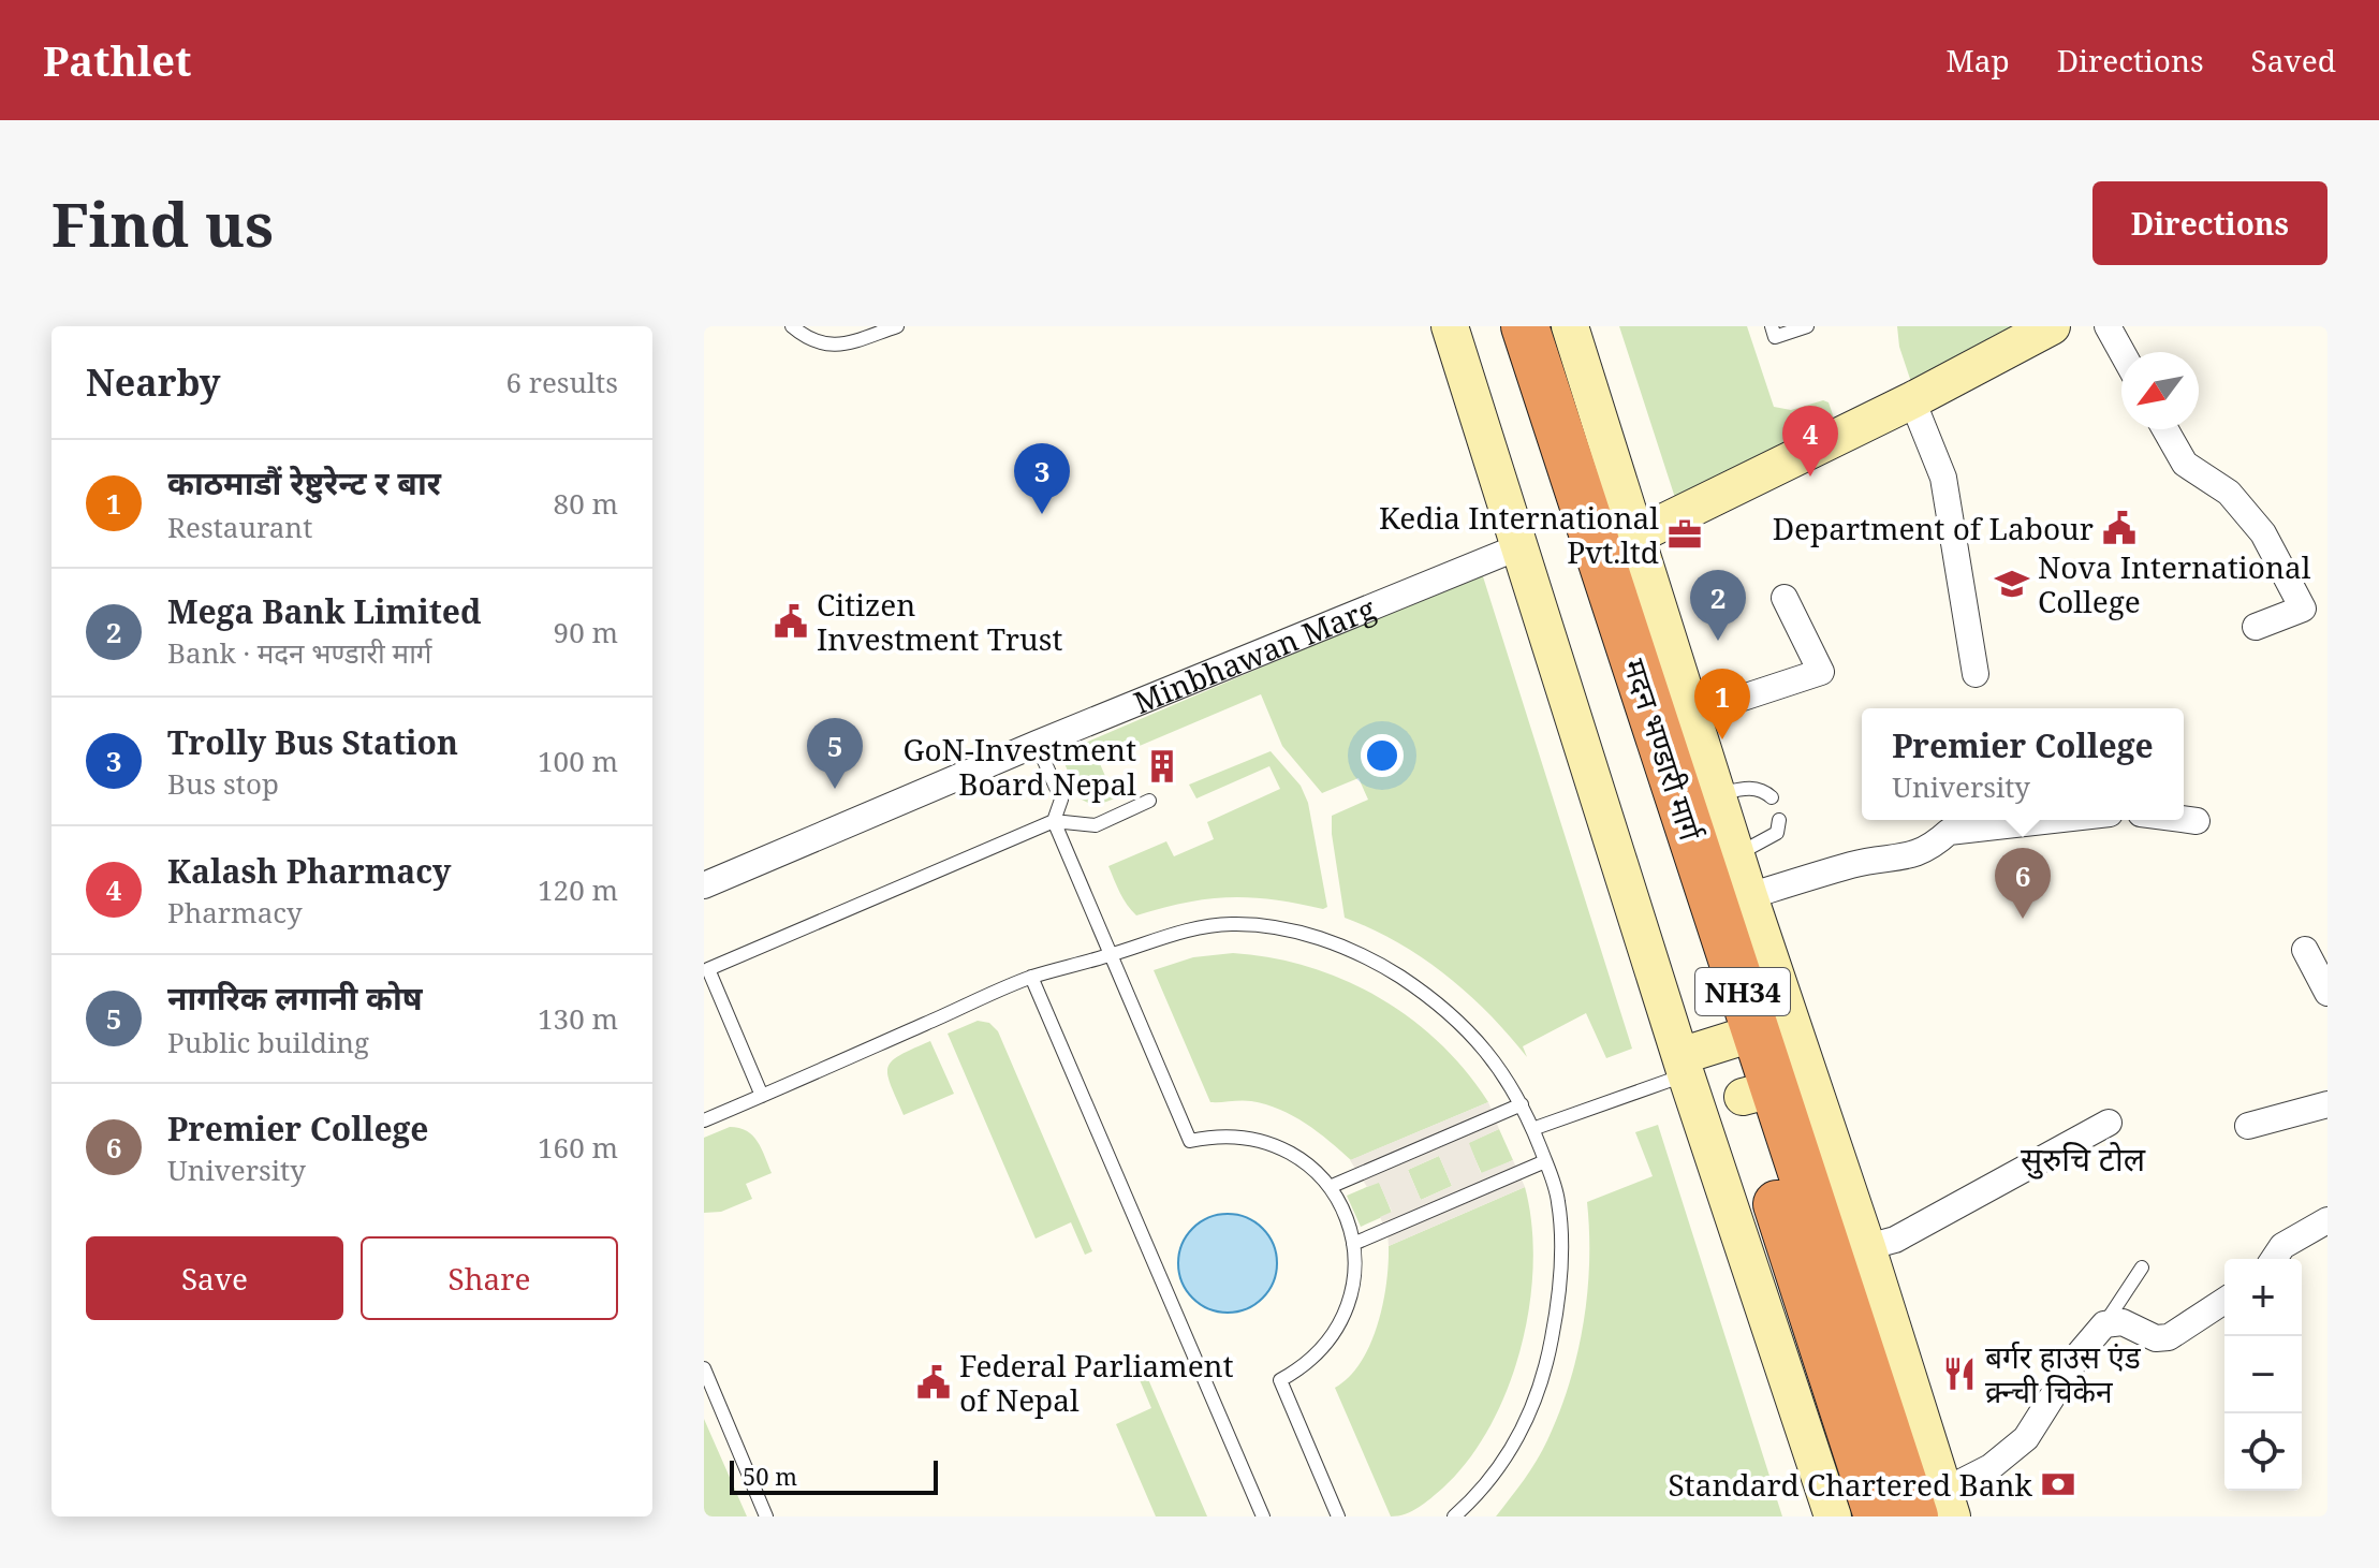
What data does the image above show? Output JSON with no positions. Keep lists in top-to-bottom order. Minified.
{"streets":{"highway":["मदन भण्डारी मार्ग","NH34"],"street":["Minbhawan Marg"]},"crossings":[["मदन भण्डारी मार्ग","NH34"]],"districts":["सुरुचि टोल"],"places":{"public building":["Department of Labour","Citizen Investment Trust","Federal Parliament of Nepal"],"office":["Kedia International Pvt.ltd"],"school or university":["Nova International College"],"building":["GoN-Investment Board Nepal"],"restaurant":["बर्गर हाउस एंड क्र्न्ची चिकेन"],"bank":["Standard Chartered Bank"]},"scale_bar":"50 m","north":"bottom left","page":{"header":"Pathlet","nav":["Map","Directions","Saved"],"buttons":["Directions",["Save","Share"]],"title":"Find us","heading":["Nearby","6 results"],"pins":["4","3","2","1","5","6"],"list":[{"mark":"1","name":"काठमाडौं रेष्टुरेन्ट र बार","note":"Restaurant","value":"80 m"},{"mark":"2","name":"Mega Bank Limited","note":"Bank · मदन भण्डारी मार्ग","value":"90 m"},{"mark":"3","name":"Trolly Bus Station","note":"Bus stop","value":"100 m"},{"mark":"4","name":"Kalash Pharmacy","note":"Pharmacy","value":"120 m"},{"mark":"5","name":"नागरिक लगानी कोष","note":"Public building","value":"130 m"},{"mark":"6","name":"Premier College","note":"University","value":"160 m"}],"popup":["Premier College","University"],"map_buttons":["+","−"],"scale":"50 m"}}
